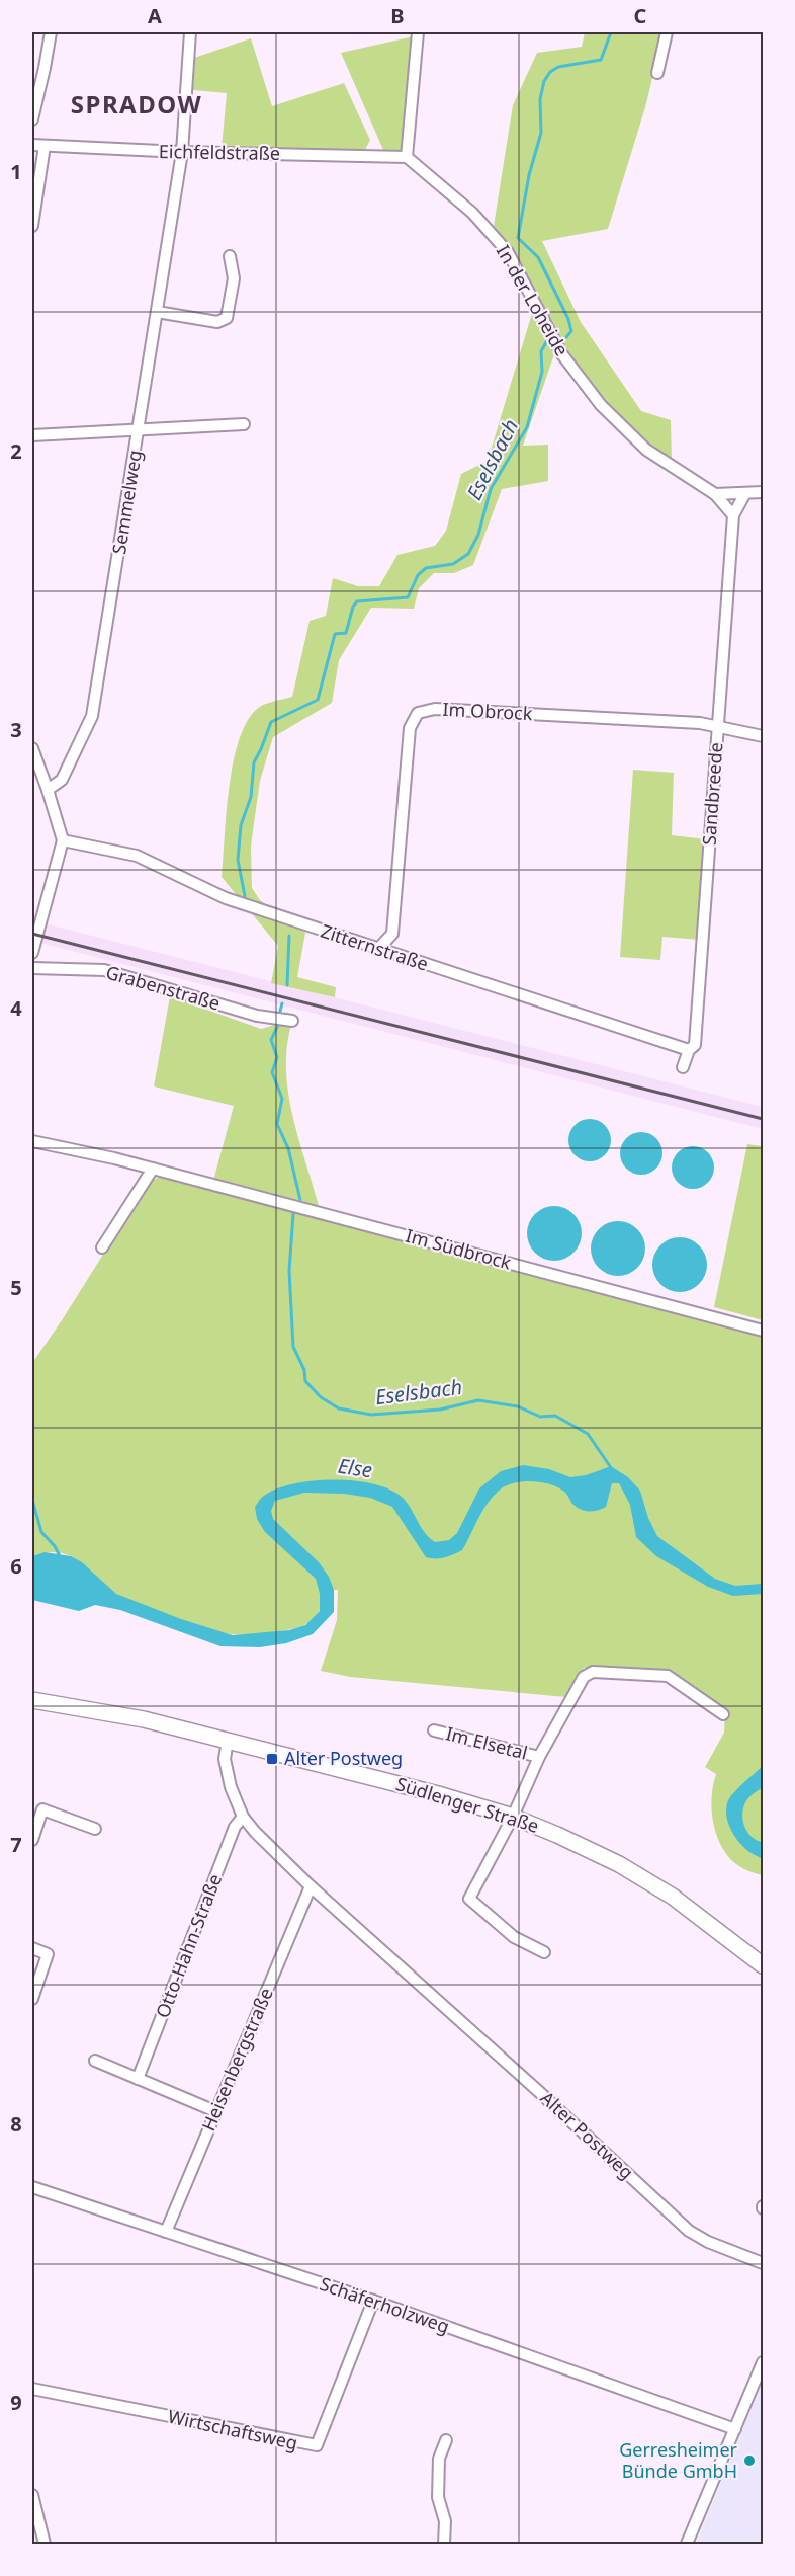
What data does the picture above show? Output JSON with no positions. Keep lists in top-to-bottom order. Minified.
{"streets":{"main road":["Südlenger Straße"],"street":["Eichfeldstraße","In der Loheide","Semmelweg","Im Obrock","Sandbreede","Zitternstraße","Grabenstraße","Im Südbrock","Im Elsetal","Otto-Hahn-Straße","Heisenbergstraße","Alter Postweg","Schäferholzweg","Wirtschaftsweg"]},"crossings":[["Eichfeldstraße","In der Loheide"],["Eichfeldstraße","Semmelweg"],["Im Obrock","Sandbreede"],["Im Obrock","Zitternstraße"],["Sandbreede","Zitternstraße"],["Südlenger Straße","Alter Postweg"],["Otto-Hahn-Straße","Alter Postweg"],["Heisenbergstraße","Alter Postweg"],["Heisenbergstraße","Schäferholzweg"],["Schäferholzweg","Wirtschaftsweg"]],"districts":["SPRADOW"],"water":["Eselsbach","Else"],"places":{"transit":["Alter Postweg"],"other":["Gerresheimer Bünde GmbH"]},"grid":{"columns":["A","B","C"],"rows":["1","2","3","4","5","6","7","8","9"]}}
